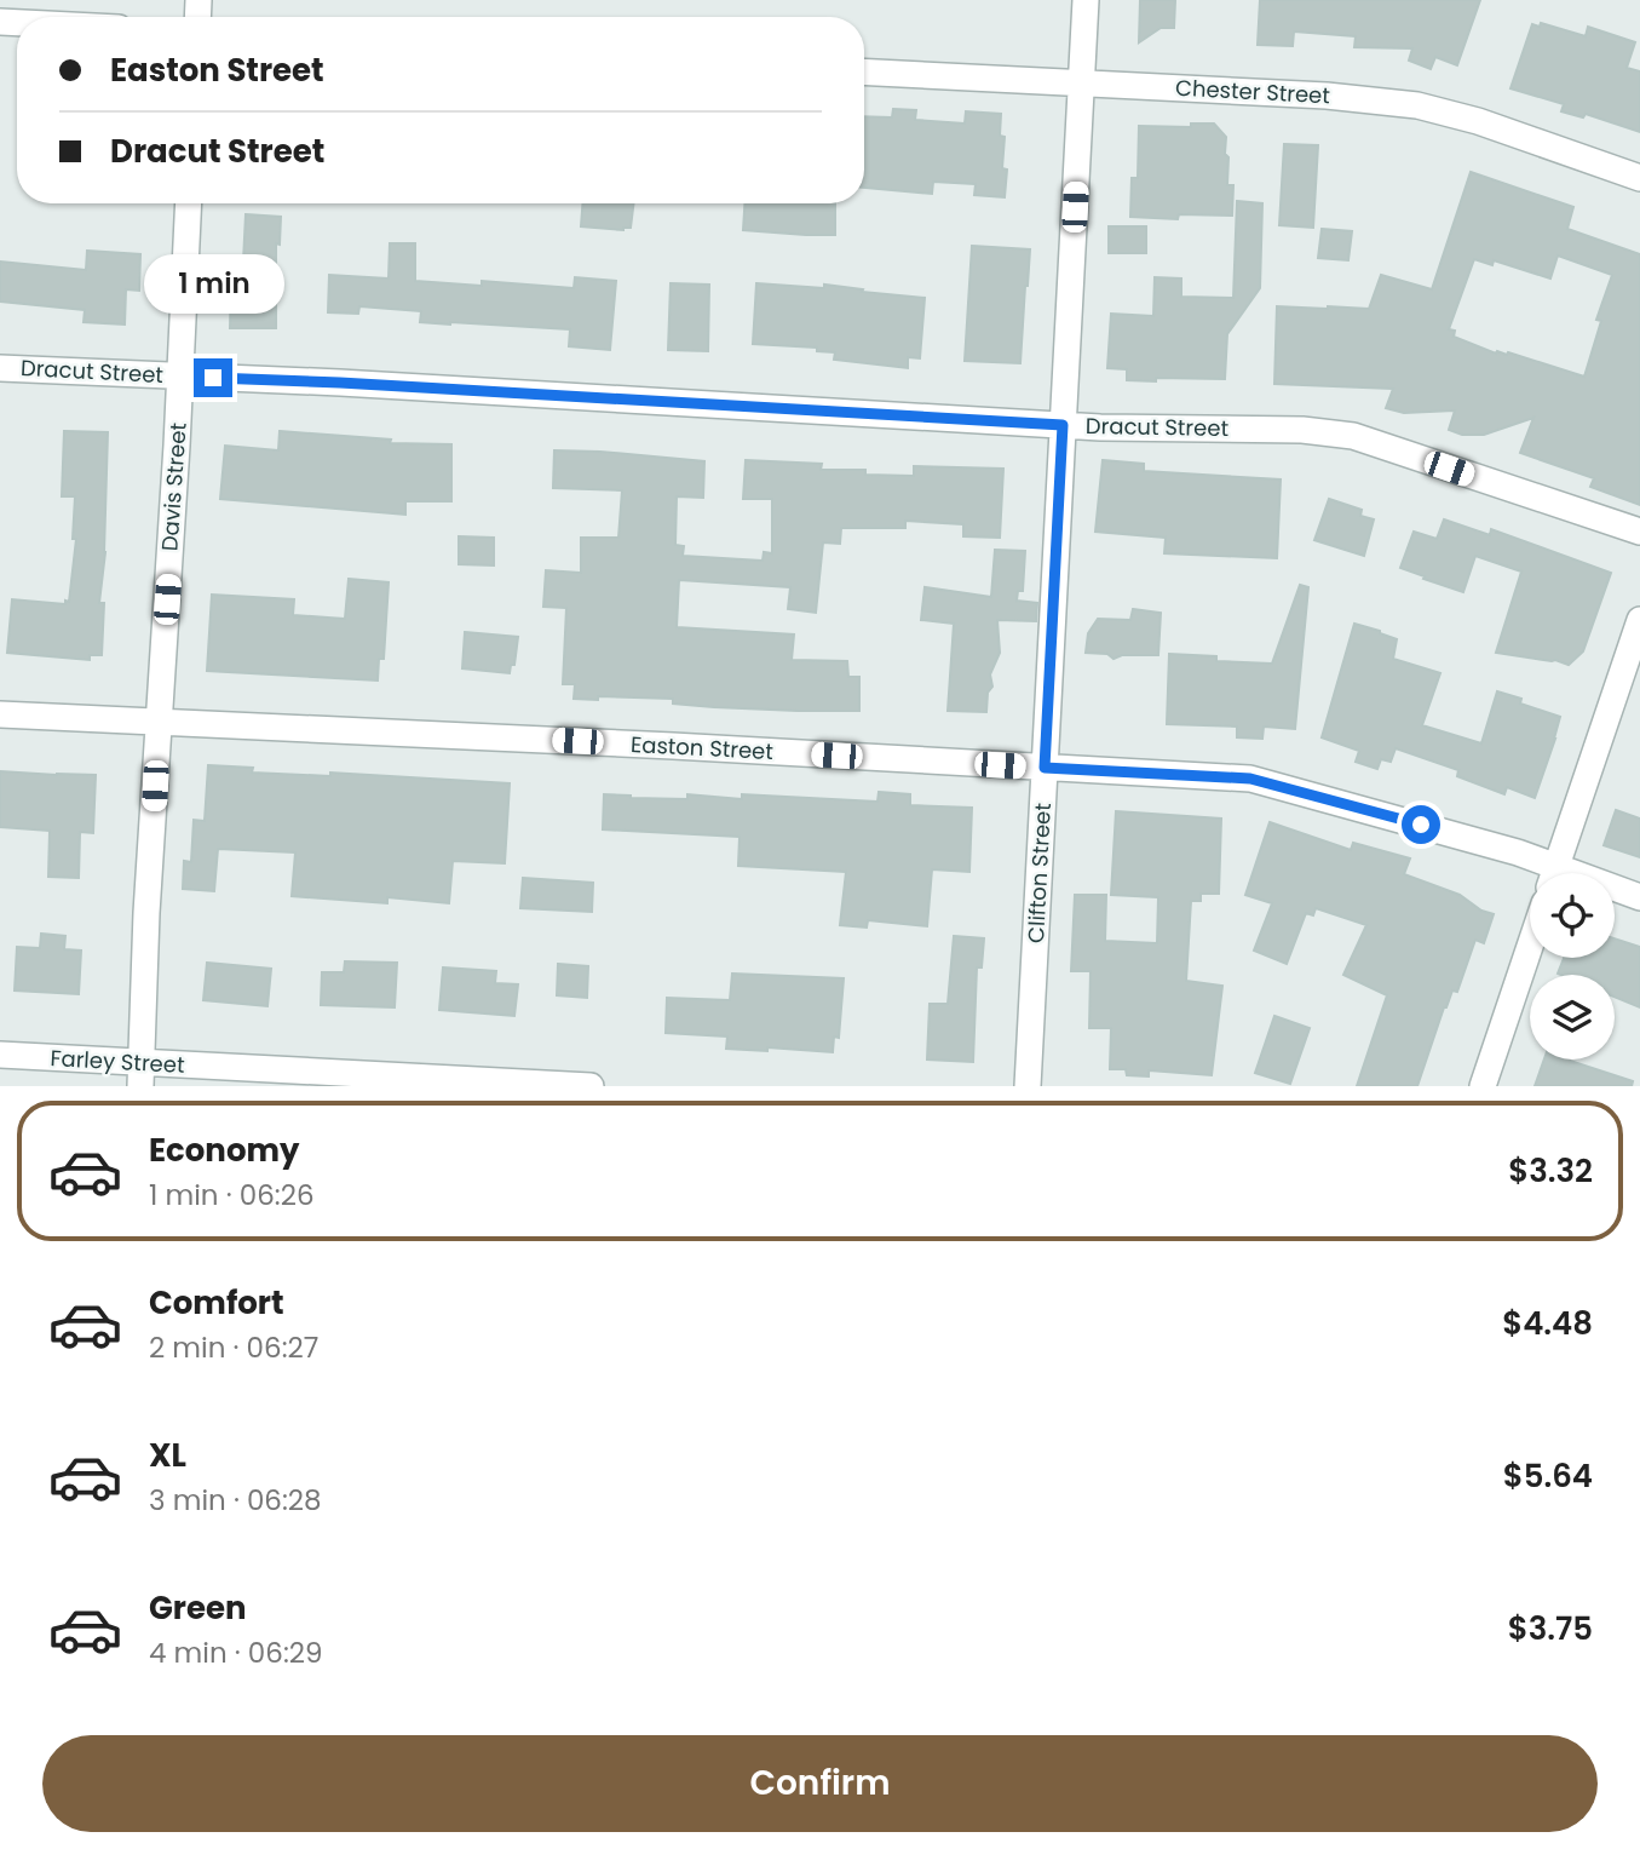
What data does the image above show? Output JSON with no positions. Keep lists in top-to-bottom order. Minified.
{"streets":{"street":["Chester Street","Dracut Street","Davis Street","Easton Street","Clifton Street","Farley Street"]},"crossings":[["Chester Street","Clifton Street"],["Dracut Street","Davis Street"],["Dracut Street","Clifton Street"],["Davis Street","Easton Street"],["Davis Street","Farley Street"],["Easton Street","Clifton Street"]],"page":{"banner":["Easton Street","Dracut Street"],"bubble":"1 min","list":[{"name":"Economy","note":"1 min · 06:26","value":"$3.32"},{"name":"Comfort","note":"2 min · 06:27","value":"$4.48"},{"name":"XL","note":"3 min · 06:28","value":"$5.64"},{"name":"Green","note":"4 min · 06:29","value":"$3.75"}],"buttons":"Confirm"}}
